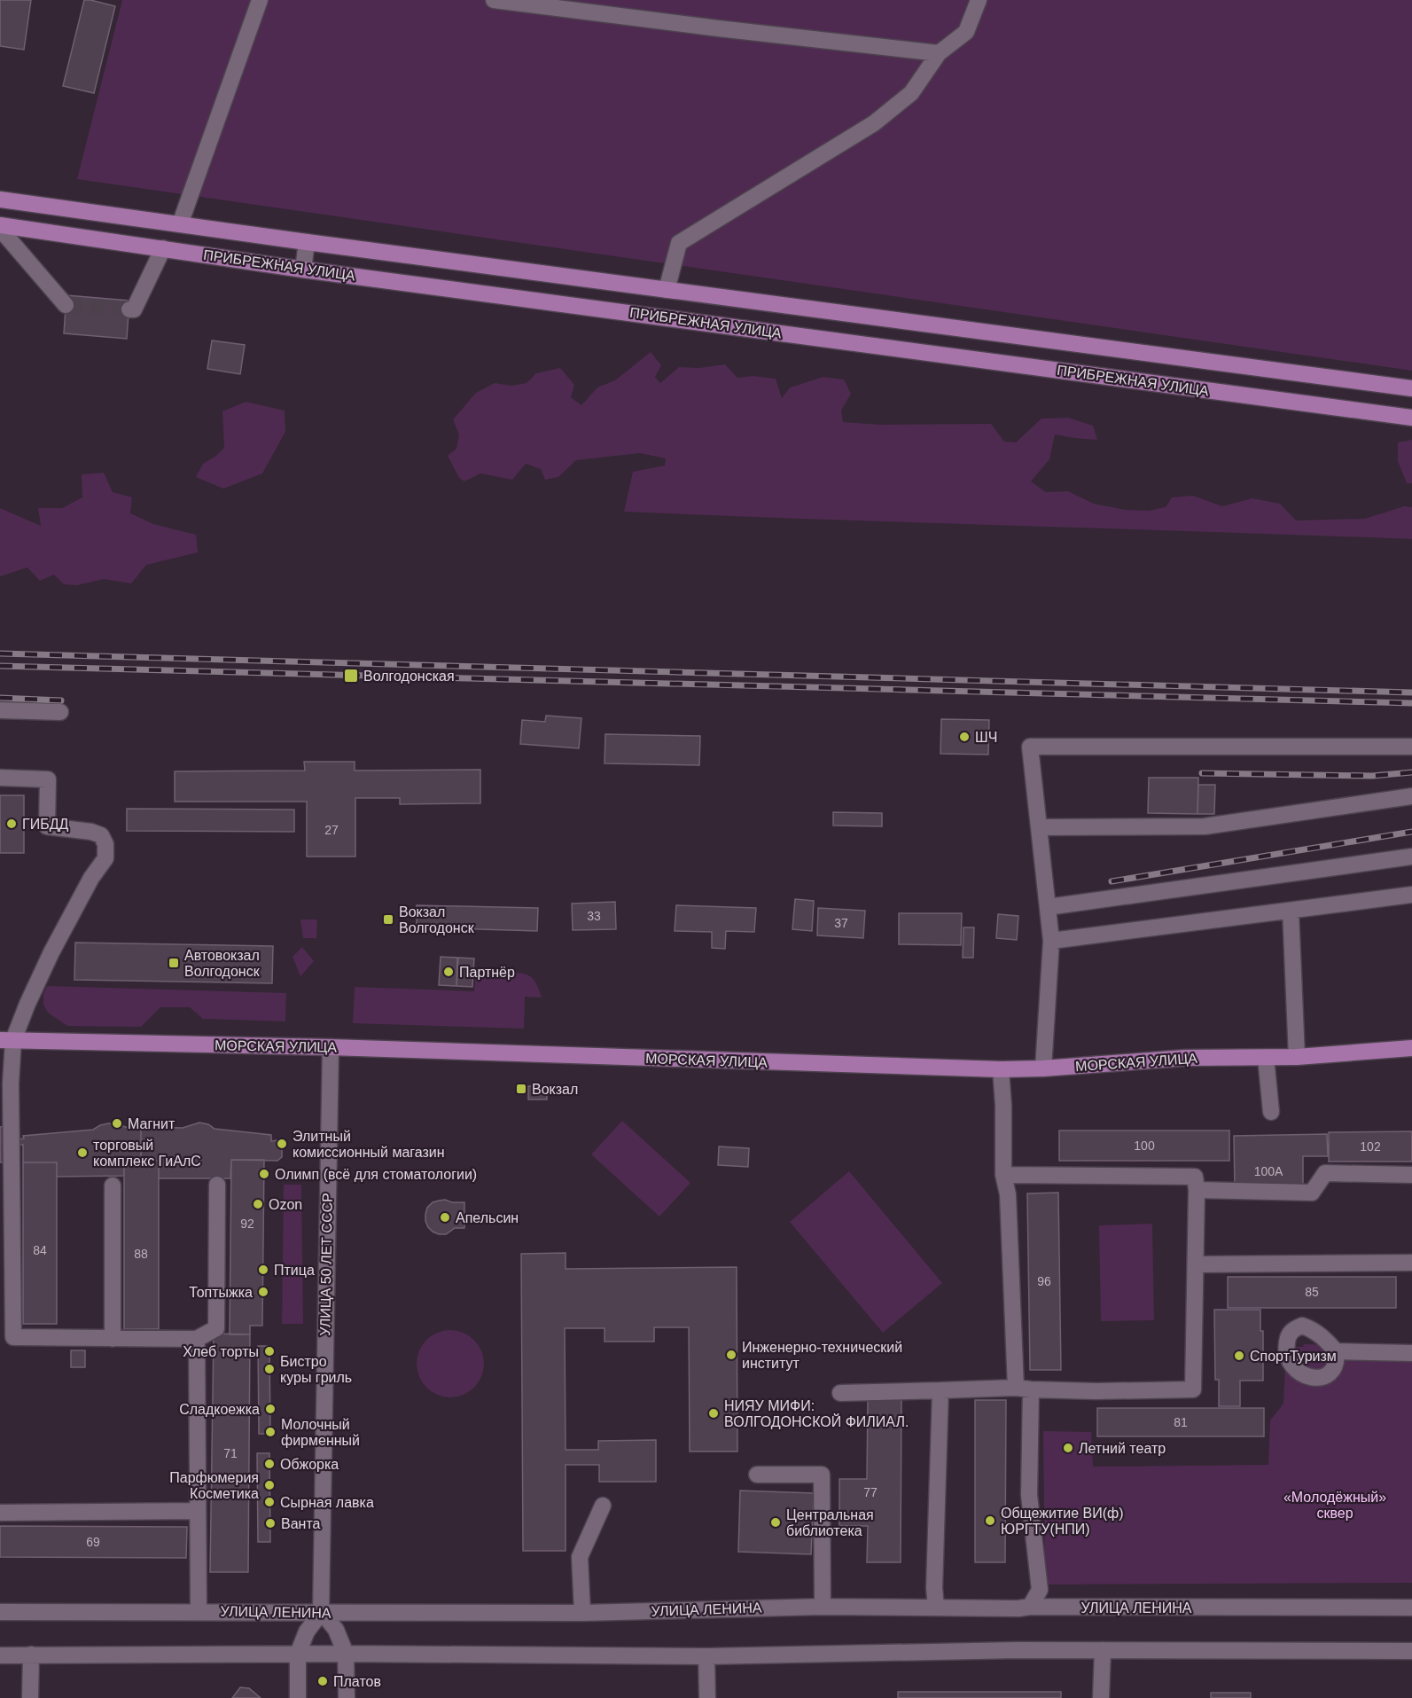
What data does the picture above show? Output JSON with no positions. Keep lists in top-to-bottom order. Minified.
{"streets":{"main road":["ПРИБРЕЖНАЯ УЛИЦА","МОРСКАЯ УЛИЦА"],"street":["УЛИЦА 50 ЛЕТ СССР","УЛИЦА ЛЕНИНА"]},"crossings":[["МОРСКАЯ УЛИЦА","УЛИЦА 50 ЛЕТ СССР"],["УЛИЦА 50 ЛЕТ СССР","УЛИЦА ЛЕНИНА"]],"parks":["«Молодёжный» сквер"],"places":{"transit":["Волгодонская","Вокзал Волгодонск","Автовокзал Волгодонск","Вокзал"],"other":["ШЧ","ГИБДД","Партнёр","Магнит","Элитный комиссионный магазин","торговый комплекс ГиАлС","Олимп (всё для стоматологии)","Ozon","Апельсин","Птица","Топтыжка","Хлеб торты","Инженерно-технический институт","СпортТуризм","Бистро куры гриль","Сладкоежка","НИЯУ МИФИ: ВОЛГОДОНСКОЙ ФИЛИАЛ.","Молочный фирменный","Летний театр","Обжорка","Парфюмерия Косметика","Сырная лавка","Общежитие ВИ(ф) ЮРГТУ(НПИ)","Центральная библиотека","Ванта","Платов"]},"house_numbers":["27","33","37","100","102","100А","92","84","88","96","85","81","71","77","69"]}
